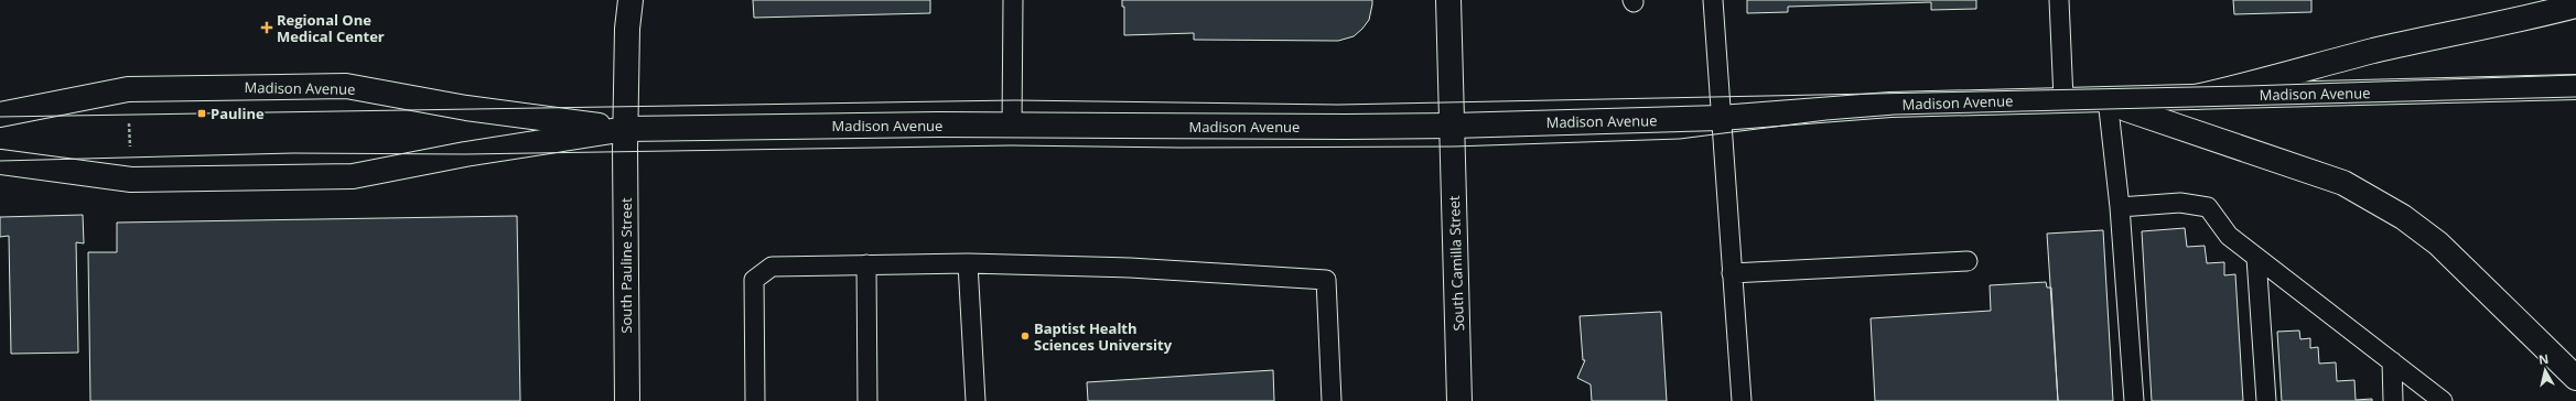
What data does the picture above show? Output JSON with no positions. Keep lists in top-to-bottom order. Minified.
{"streets":{"main road":["Madison Avenue","South Camilla Street","South Pauline Street"]},"crossings":[["Madison Avenue","South Camilla Street"],["Madison Avenue","South Pauline Street"]],"places":{"health":["Regional One Medical Center"],"transit":["Pauline"],"other":["Baptist Health Sciences University"]},"north":"top"}
